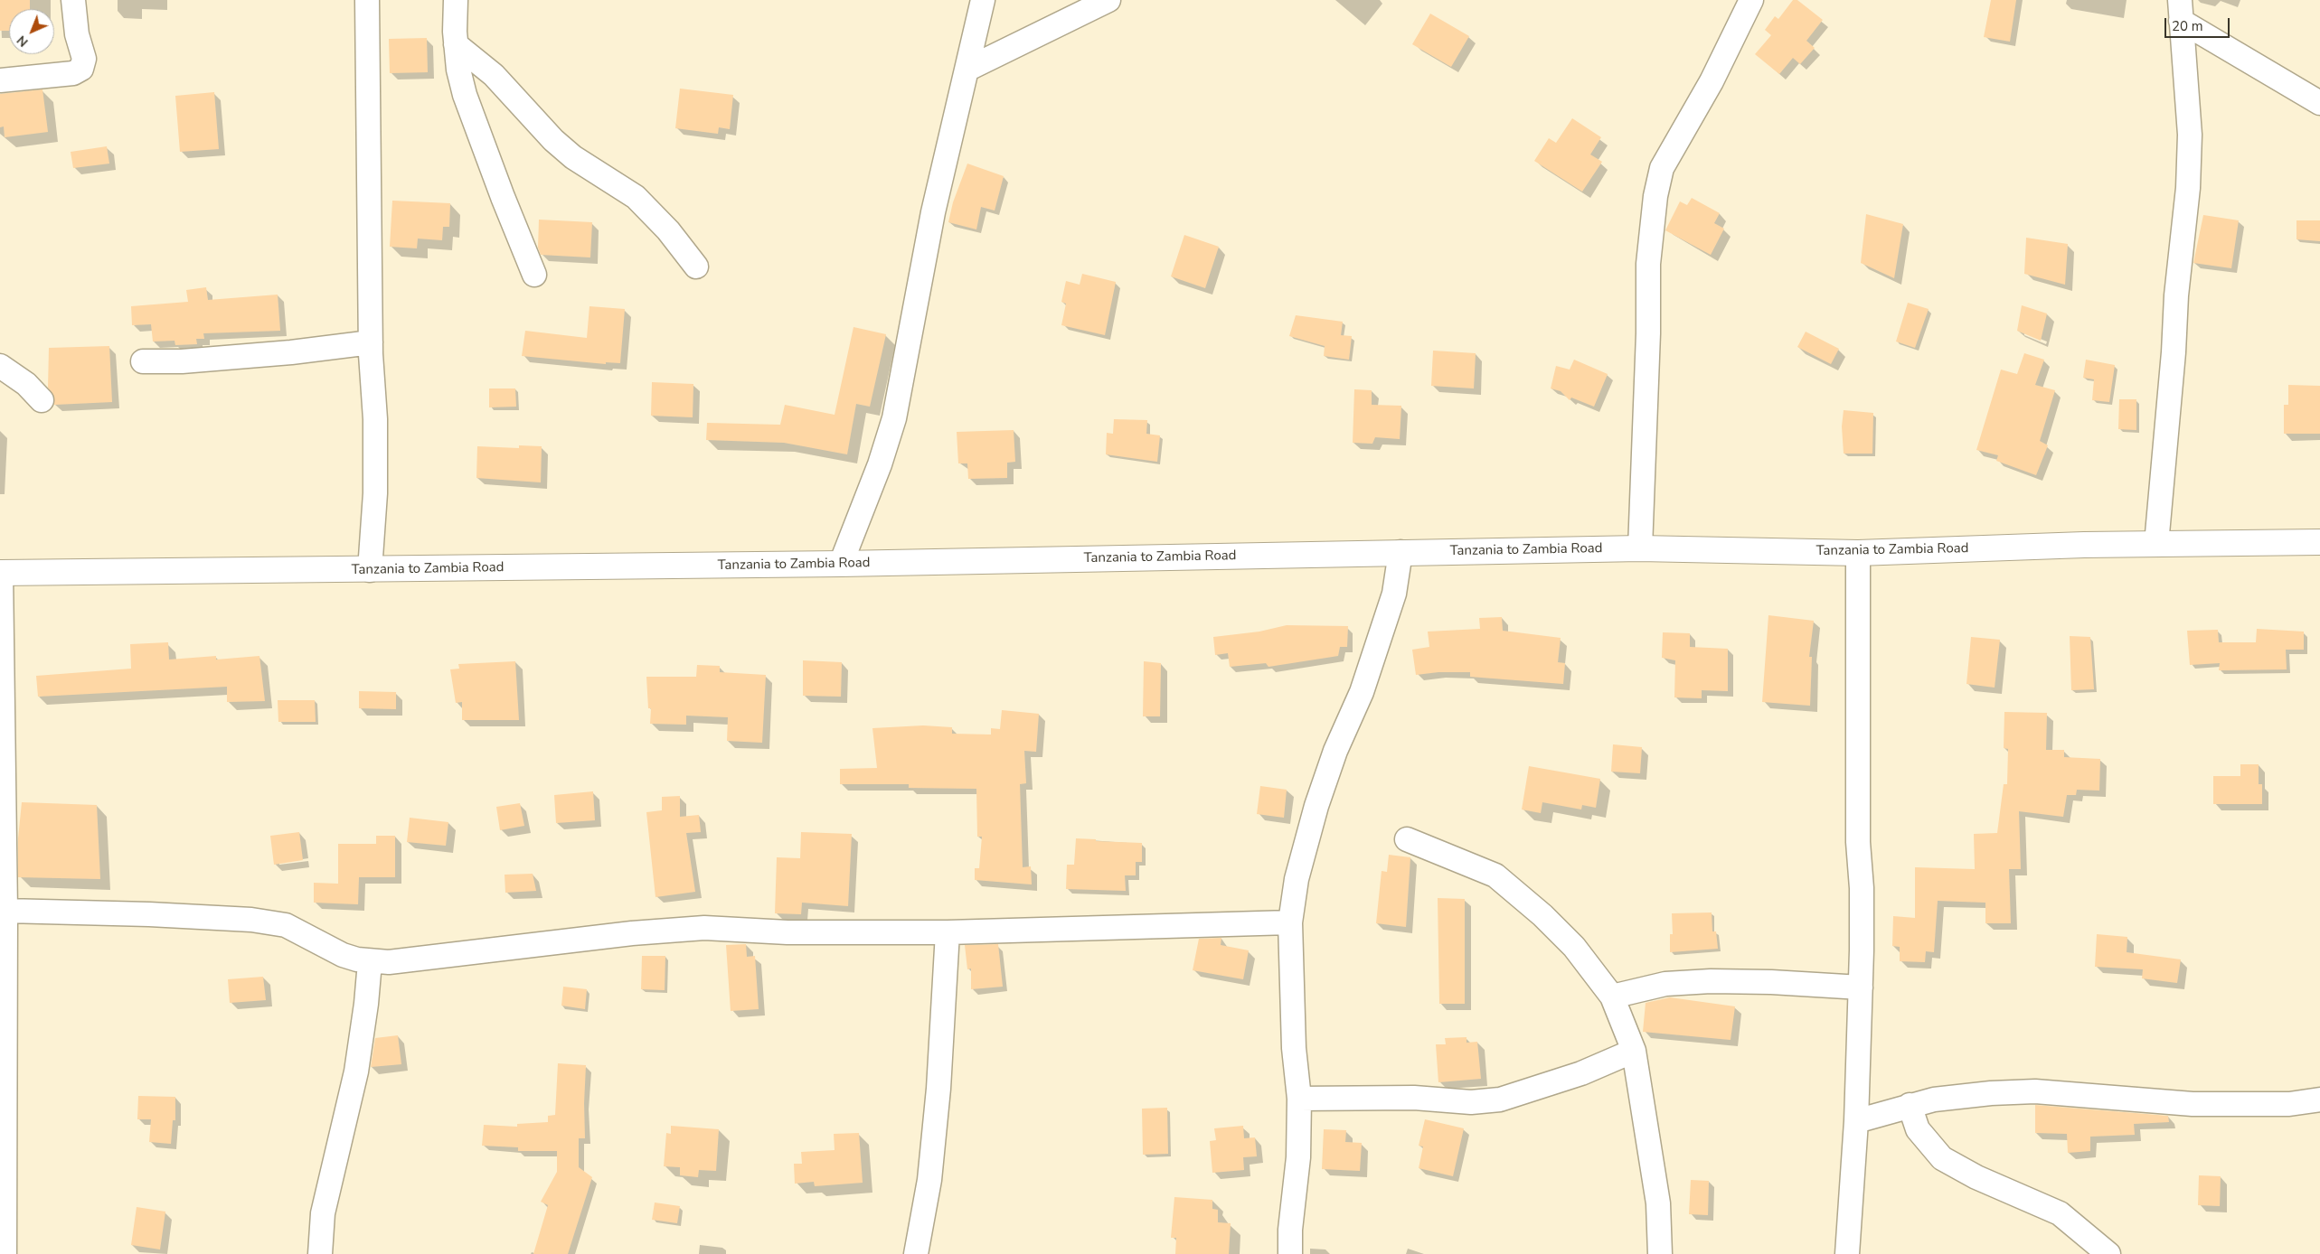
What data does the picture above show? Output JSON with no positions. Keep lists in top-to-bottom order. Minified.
{"streets":{"highway":["Tanzania to Zambia Road"]},"scale_bar":"20 m","north":"bottom left"}
